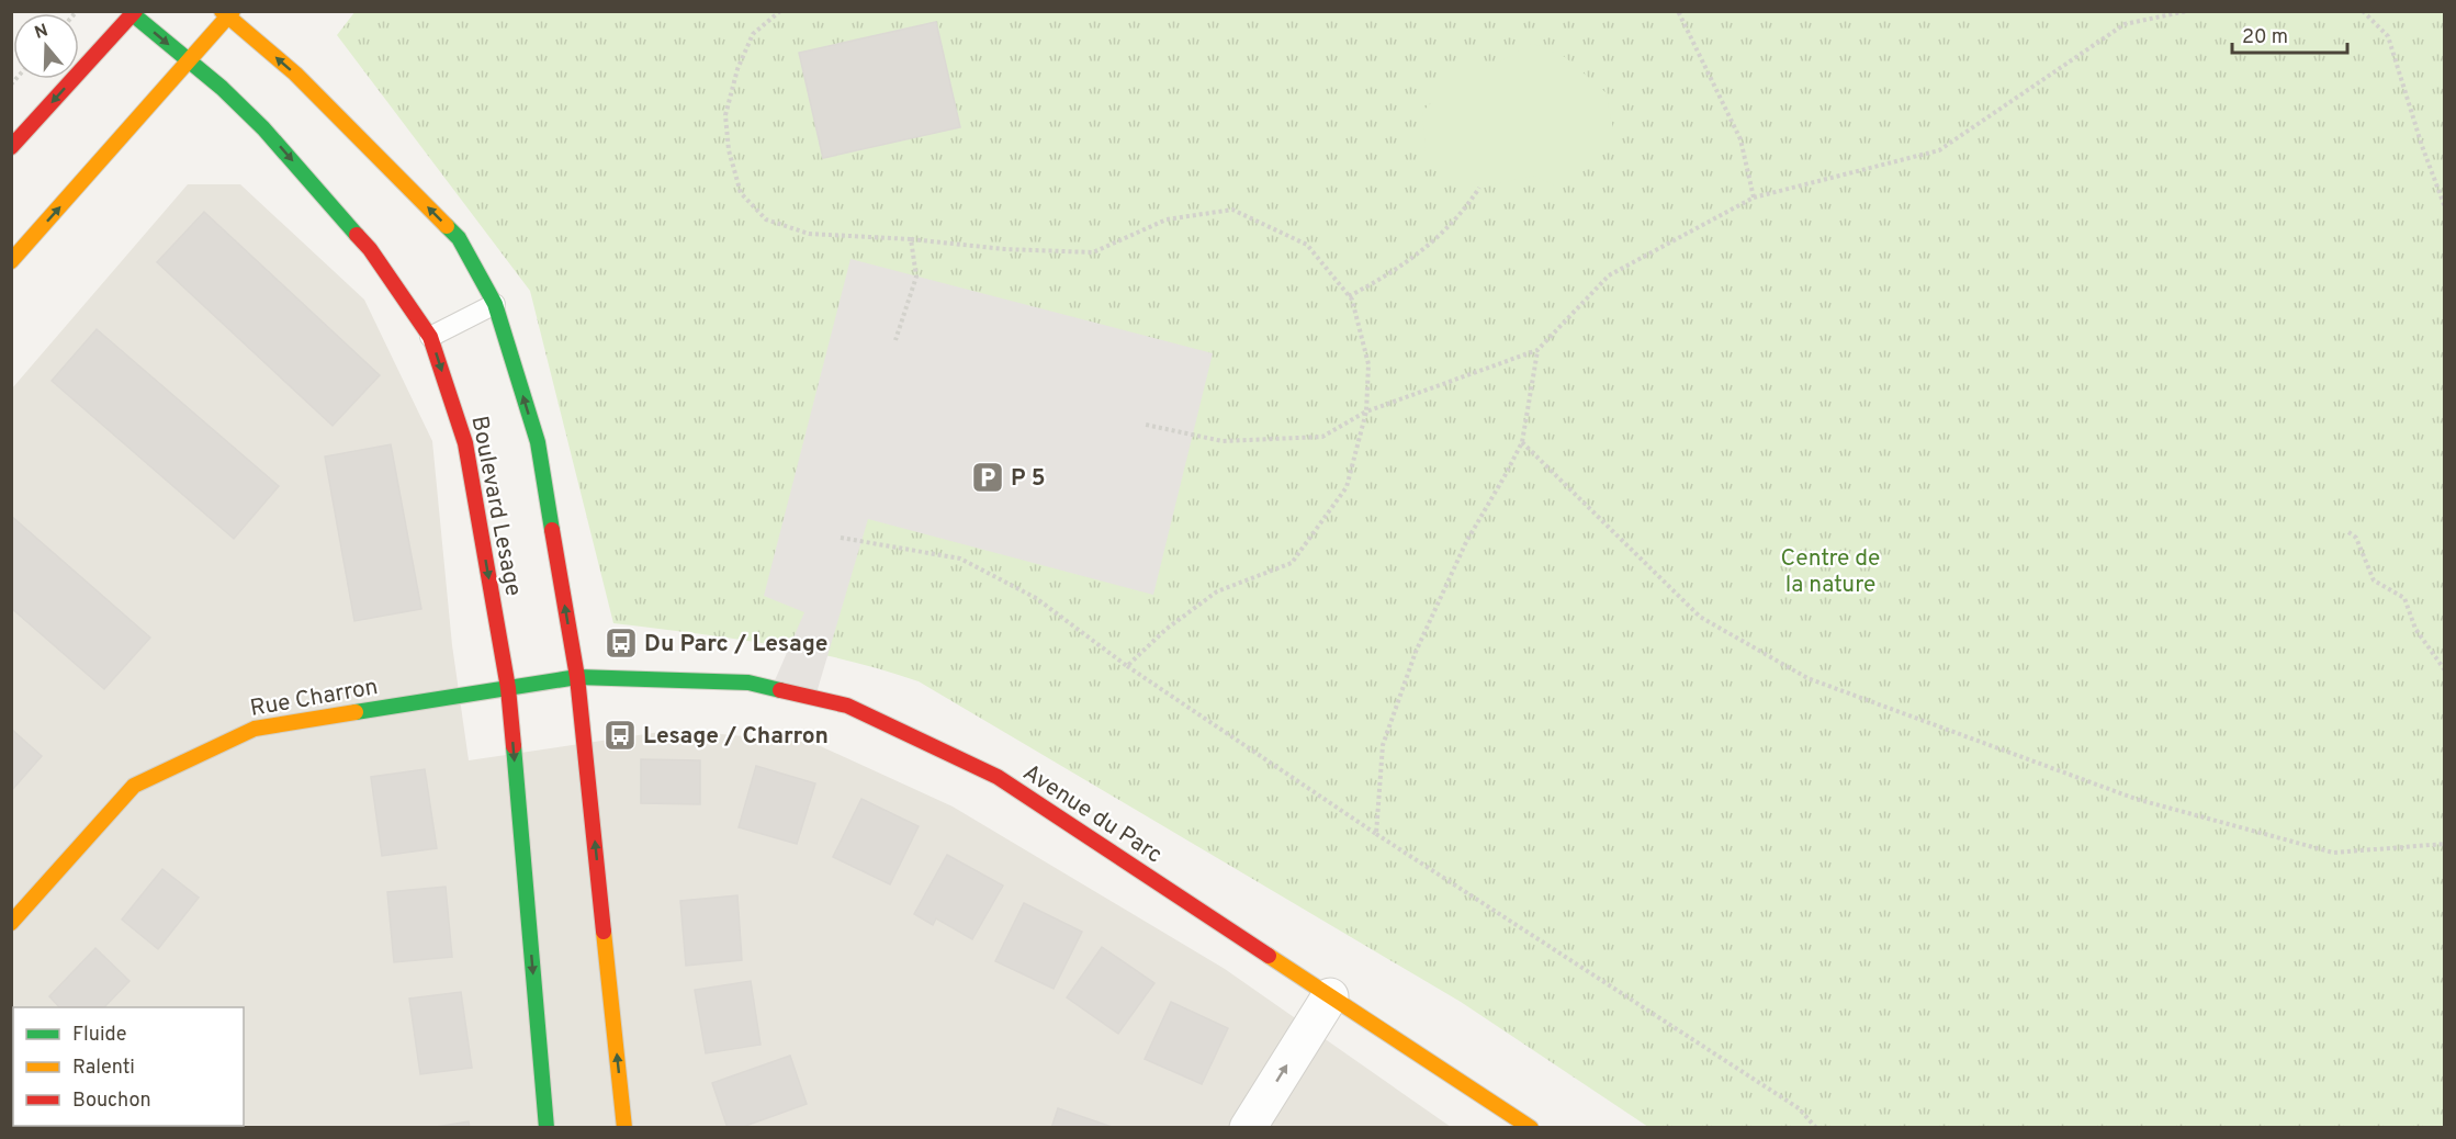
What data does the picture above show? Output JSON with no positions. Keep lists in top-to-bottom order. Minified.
{"streets":{"street":["Boulevard Lesage","Rue Charron","Avenue du Parc"]},"crossings":[["Boulevard Lesage","Rue Charron"],["Boulevard Lesage","Avenue du Parc"],["Rue Charron","Avenue du Parc"]],"parks":["Centre de la nature"],"places":{"parking":["P 5"],"bus stop":["Du Parc / Lesage","Lesage / Charron"]},"legend":["Fluide","Ralenti","Bouchon"],"scale_bar":"20 m","north":"top"}
